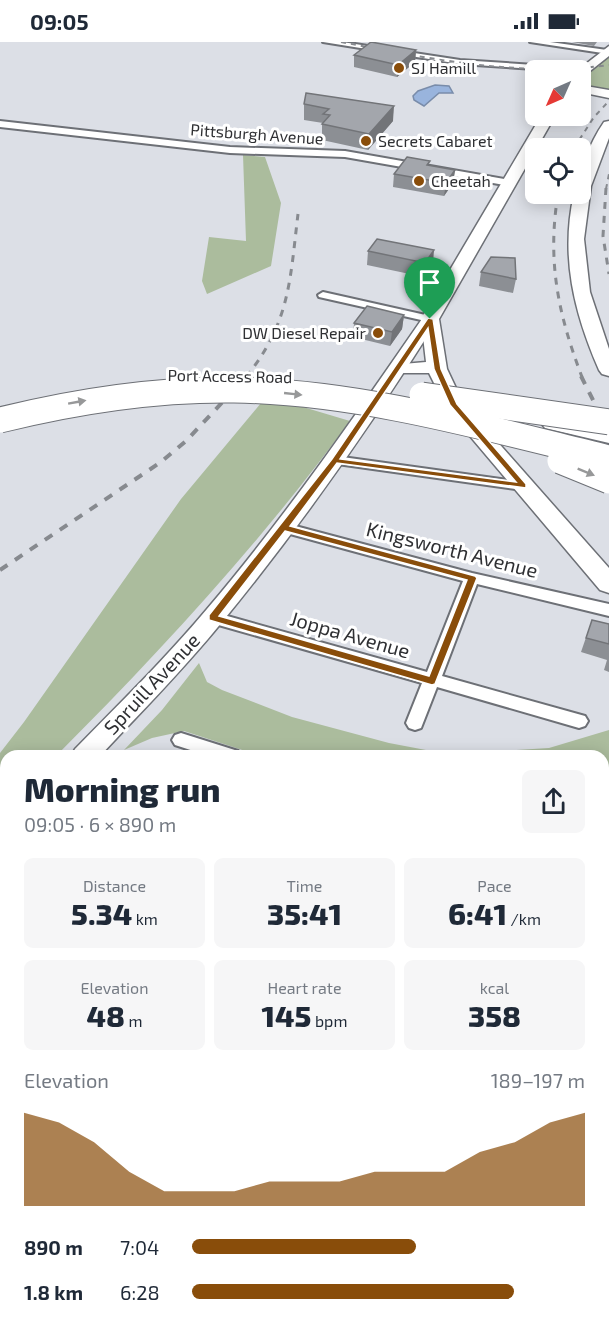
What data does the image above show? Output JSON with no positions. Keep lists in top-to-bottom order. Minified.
{"streets":{"highway":["Port Access Road"],"street":["Pittsburgh Avenue","Kingsworth Avenue","Joppa Avenue","Spruill Avenue"]},"crossings":[["Kingsworth Avenue","Spruill Avenue"],["Joppa Avenue","Spruill Avenue"]],"places":["SJ Hamill","Secrets Cabaret","Cheetah","DW Diesel Repair"],"north":"bottom left","page":{"status":"09:05","heading":["Morning run","09:05 · 6 × 890 m"],"stats":[["Distance","5.34 km"],["Time","35:41"],["Pace","6:41 /km"],["Elevation","48 m"],["Heart rate","145 bpm"],["kcal","358"]],"chart":["Elevation","189–197 m"],"list":[{"name":"890 m","note":"7:04"},{"name":"1.8 km","note":"6:28"}]}}
